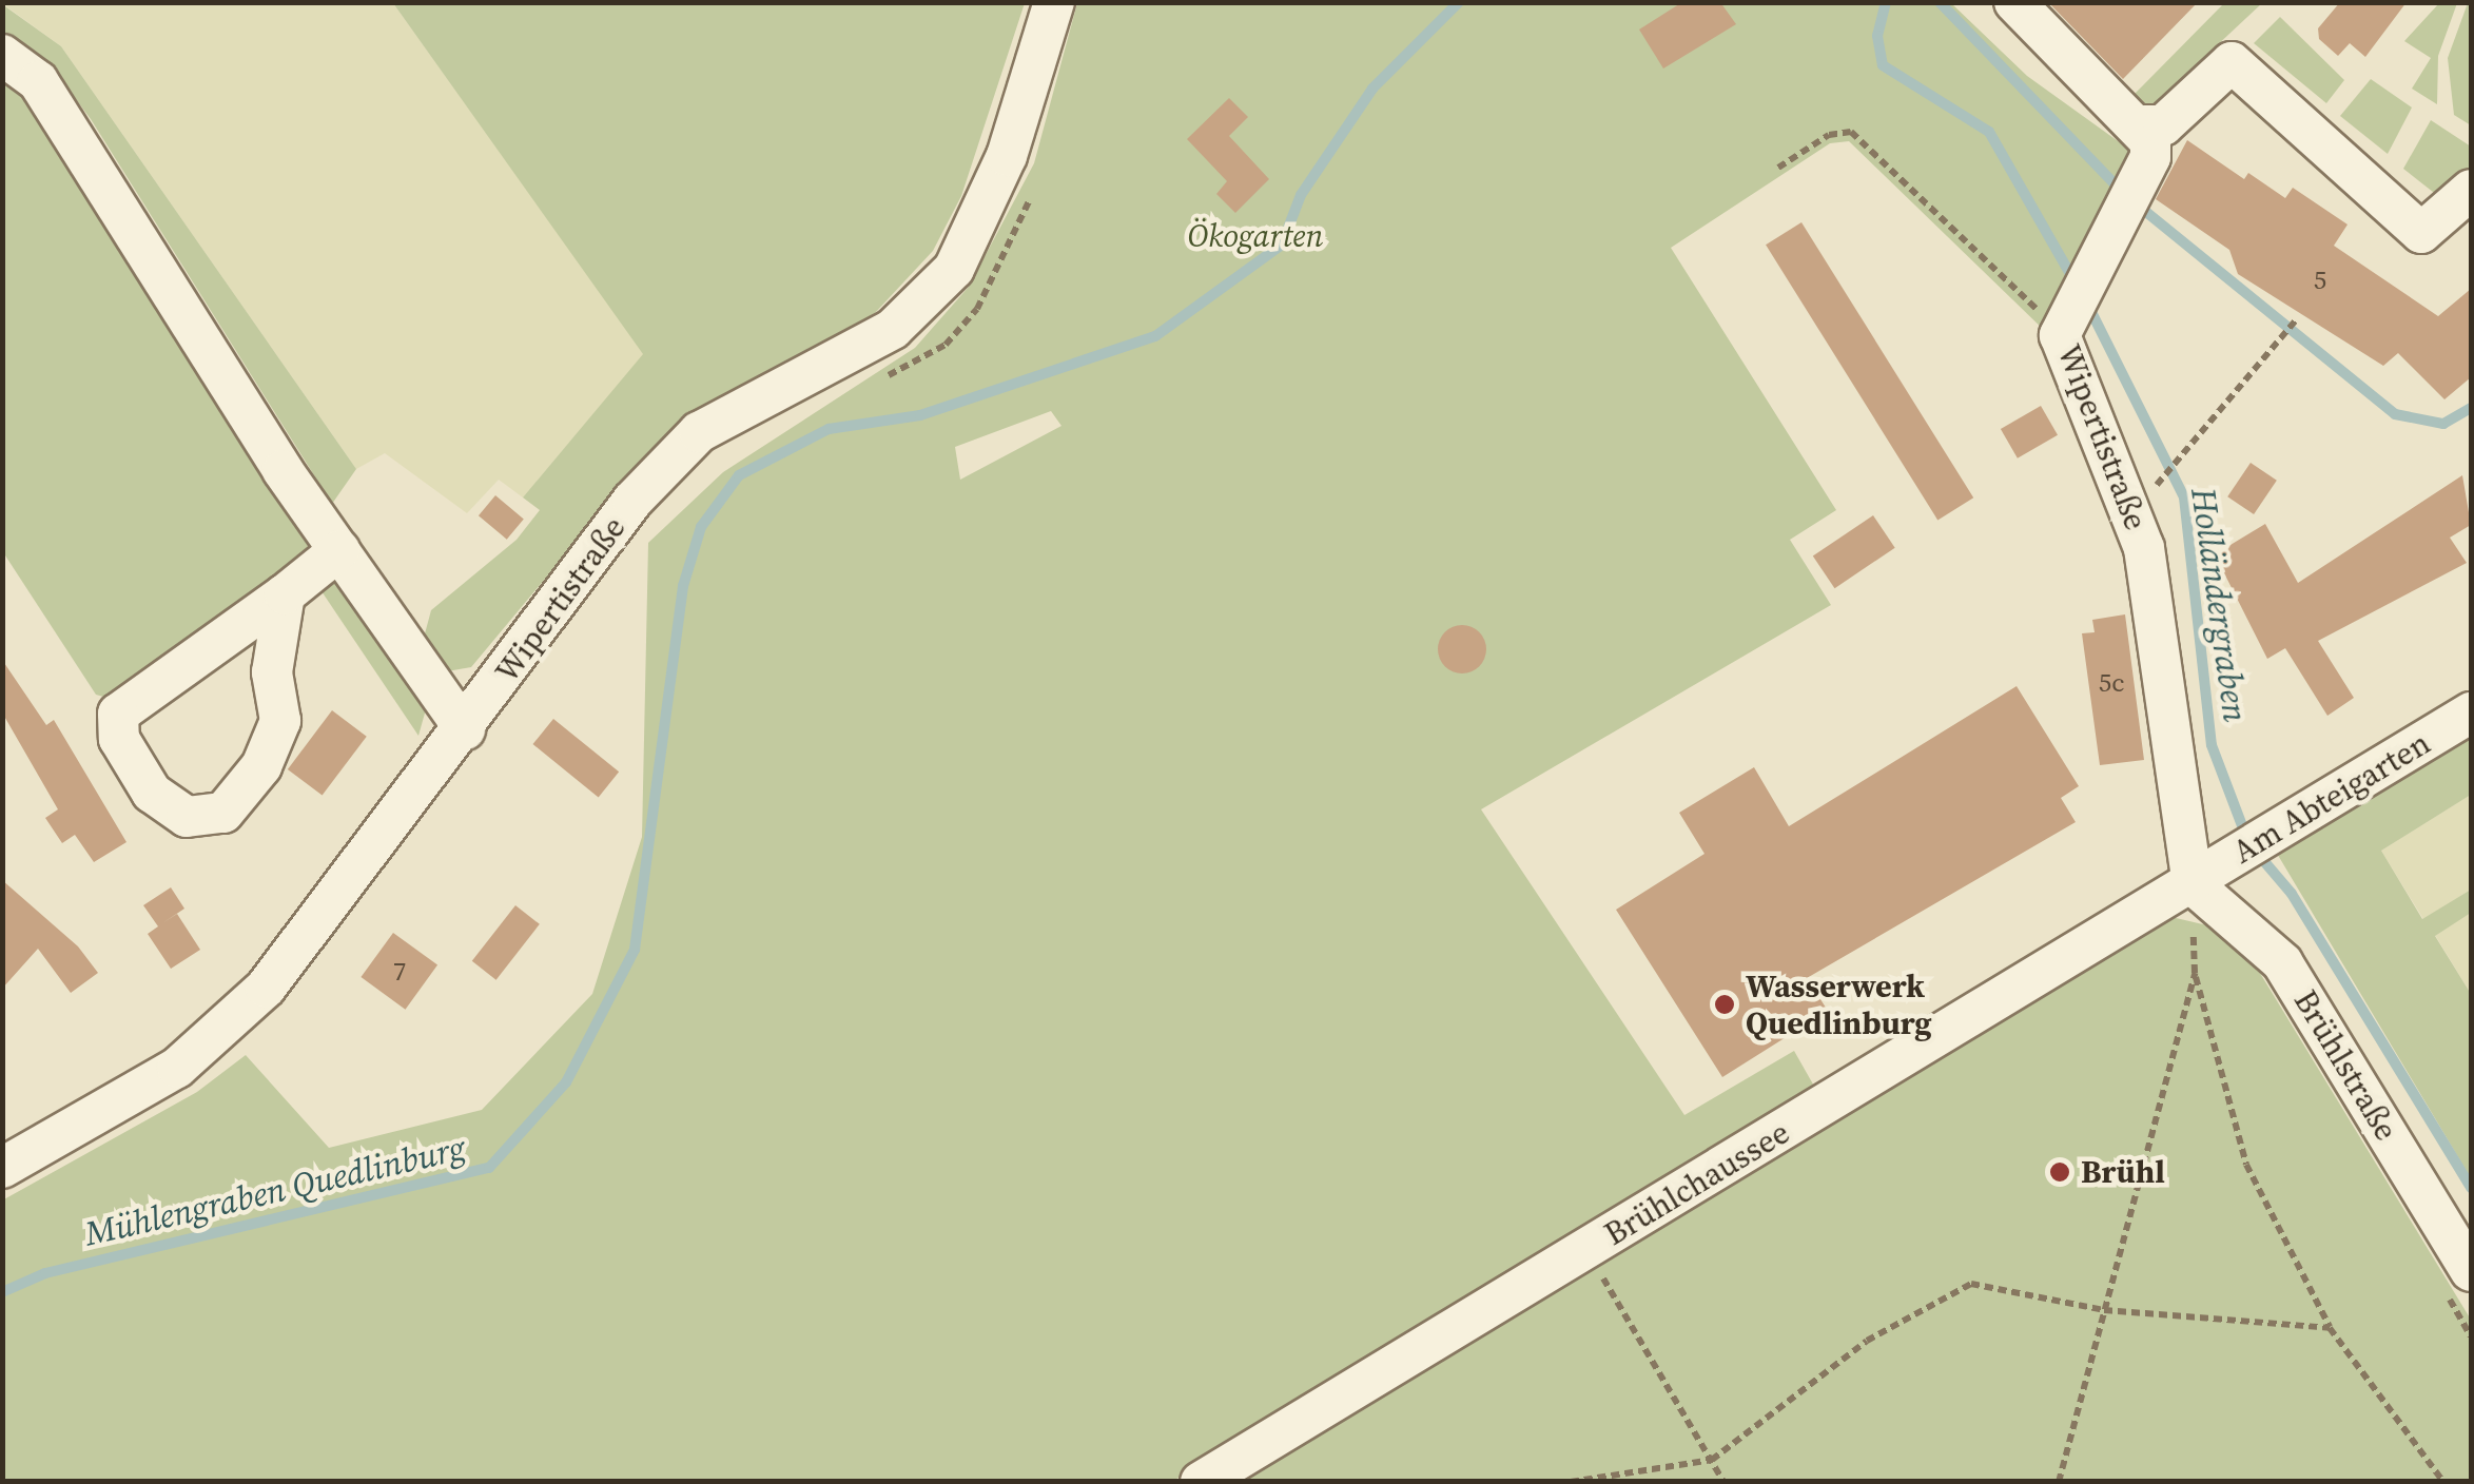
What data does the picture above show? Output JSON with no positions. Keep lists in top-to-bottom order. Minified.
{"streets":{"street":["Wipertistraße","Am Abteigarten","Brühlstraße","Brühlchaussee"]},"crossings":[["Wipertistraße","Am Abteigarten"],["Wipertistraße","Brühlstraße"],["Wipertistraße","Brühlchaussee"],["Am Abteigarten","Brühlstraße"],["Am Abteigarten","Brühlchaussee"],["Brühlstraße","Brühlchaussee"]],"water":["Holländergraben","Mühlengraben Quedlinburg"],"parks":["Ökogarten"],"places":["Wasserwerk Quedlinburg","Brühl"],"house_numbers":["5","5c","7"]}
